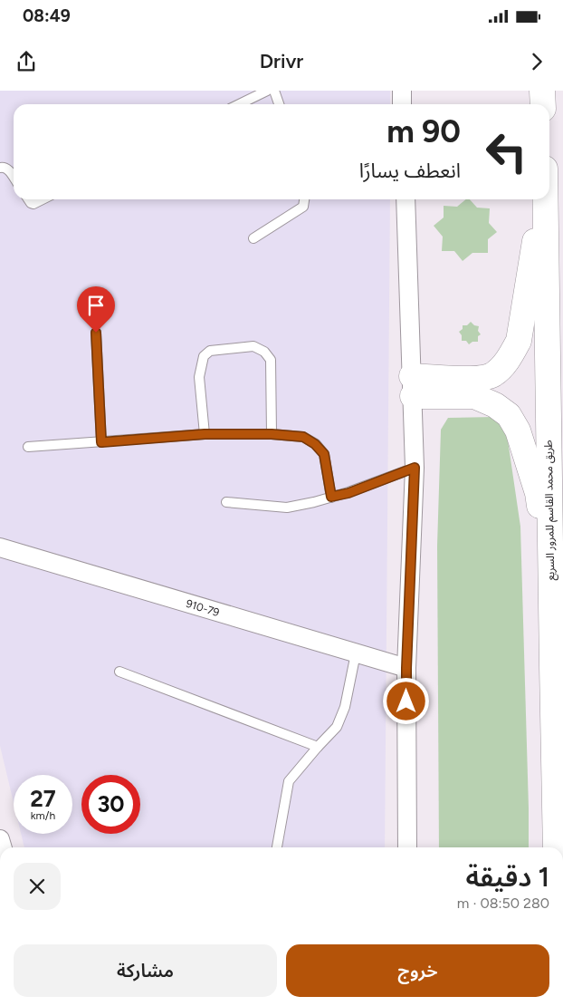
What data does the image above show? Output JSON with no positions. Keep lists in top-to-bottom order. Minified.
{"streets":{"highway":["طريق محمد القاسم للمرور السريع"],"street":["910-79"]},"page":{"status":"08:49","header":"Drivr","turn":["90 m","انعطف يسارًا"],"speed":"27 km/h","limit":"30","heading":["1 دقيقة","280 m · 08:50"],"buttons":["خروج","مشاركة"]}}
